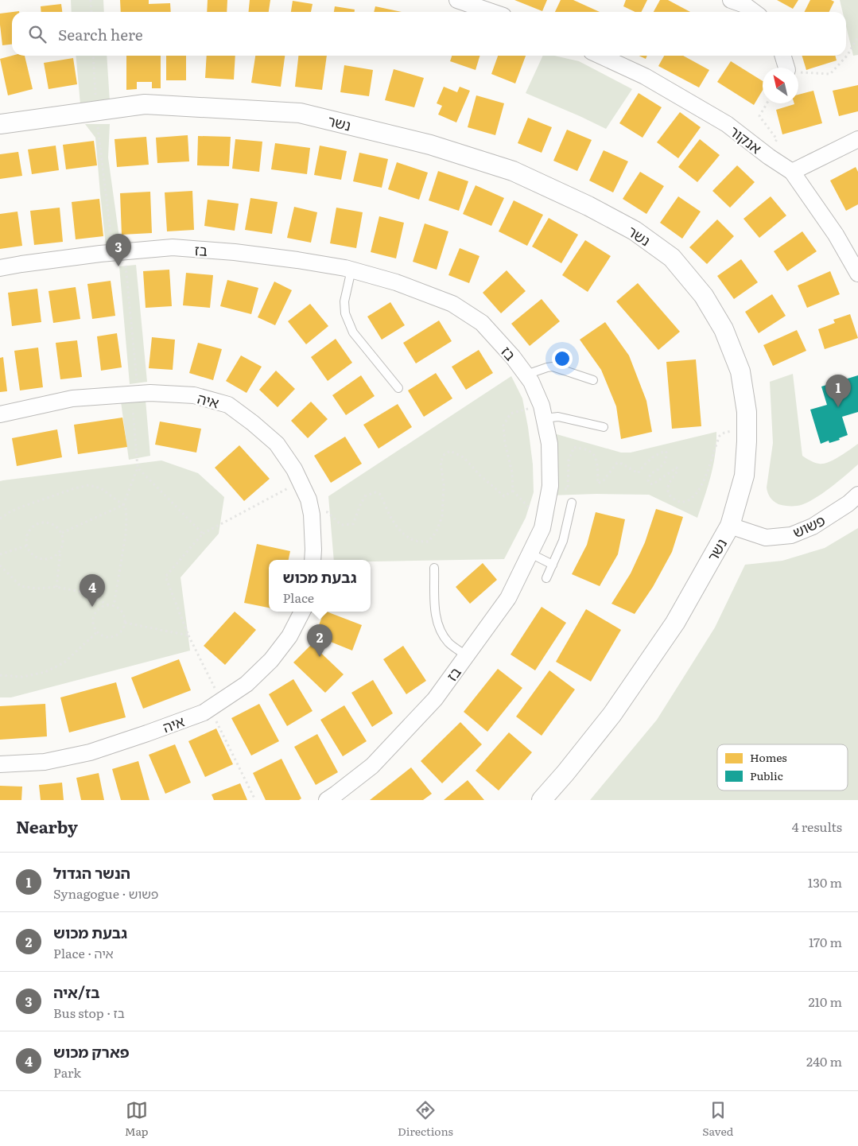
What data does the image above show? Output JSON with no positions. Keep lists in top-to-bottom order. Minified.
{"streets":{"street":["נשר","אנקור","בז","איה","פשוש"]},"crossings":[["נשר","פשוש"]],"legend":["Homes","Public"],"north":"top left","page":{"search":"Search here","pins":["3","1","4","2"],"popup":["גבעת מכוש","Place"],"heading":["Nearby","4 results"],"list":[{"mark":"1","name":"הנשר הגדול","note":"Synagogue · פשוש","value":"130 m"},{"mark":"2","name":"גבעת מכוש","note":"Place · איה","value":"170 m"},{"mark":"3","name":"בז/איה","note":"Bus stop · בז","value":"210 m"},{"mark":"4","name":"פארק מכוש","note":"Park","value":"240 m"}],"nav":["Map","Directions","Saved"]}}
